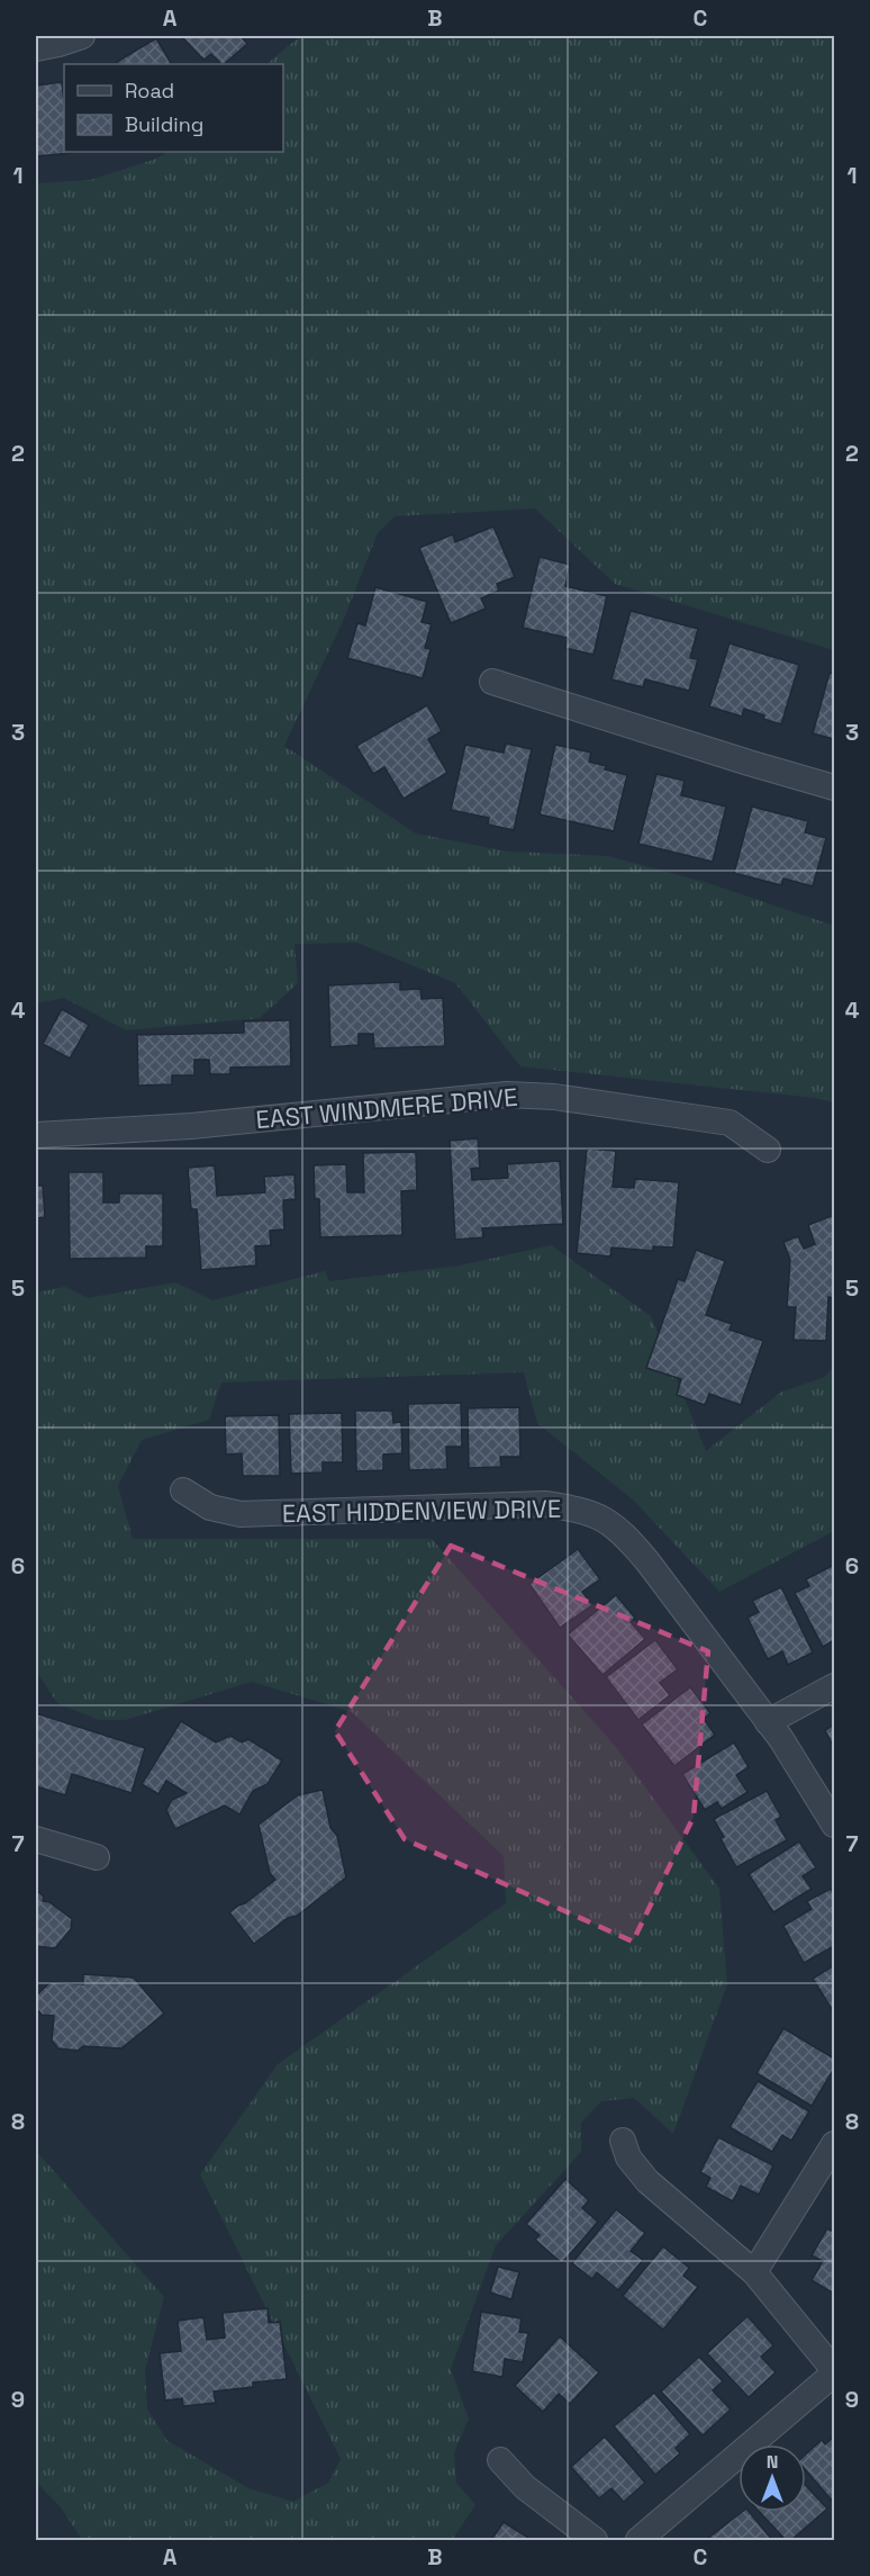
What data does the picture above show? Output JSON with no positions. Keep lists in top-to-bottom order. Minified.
{"streets":{"street":["EAST WINDMERE DRIVE","EAST HIDDENVIEW DRIVE"]},"legend":["Road","Building"],"north":"top","grid":{"columns":["A","B","C"],"rows":["1","2","3","4","5","6","7","8","9"]}}
